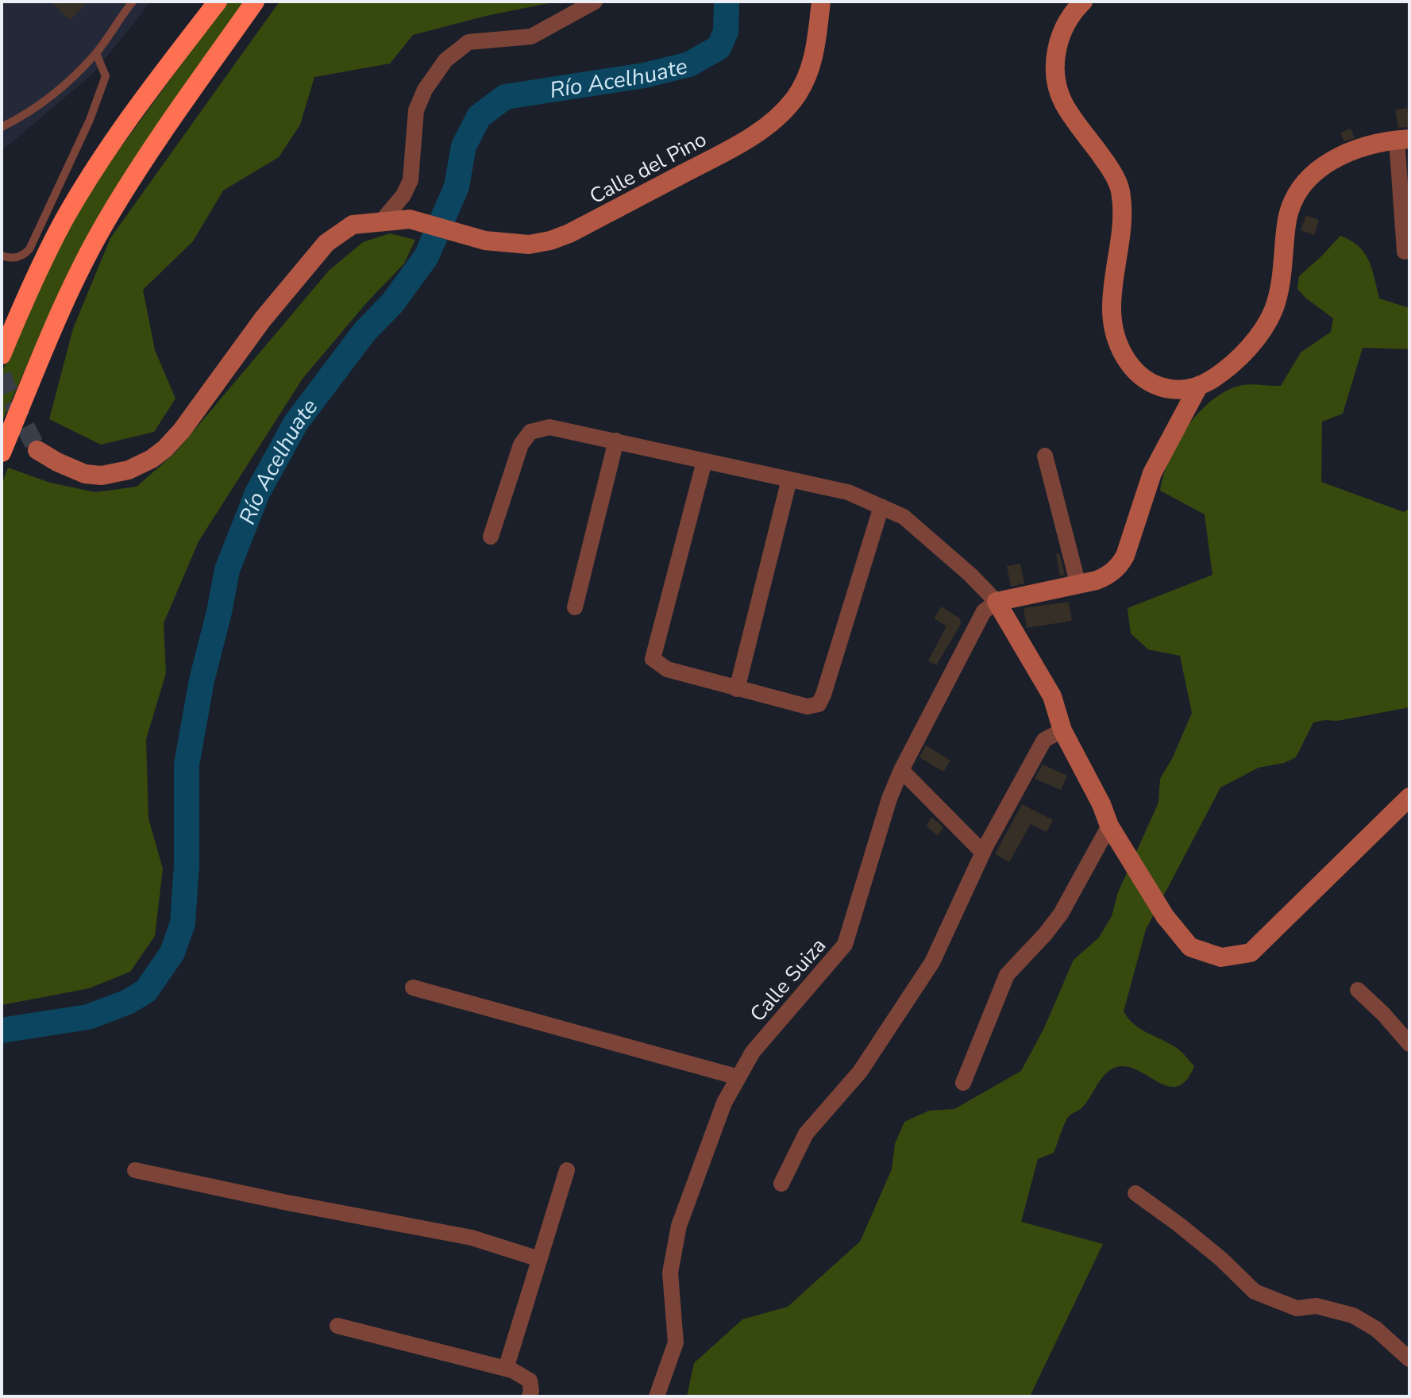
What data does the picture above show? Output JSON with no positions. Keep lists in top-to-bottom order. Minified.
{"streets":{"main road":["Calle del Pino"],"street":["Calle Suiza"]},"water":["Río Acelhuate"]}
